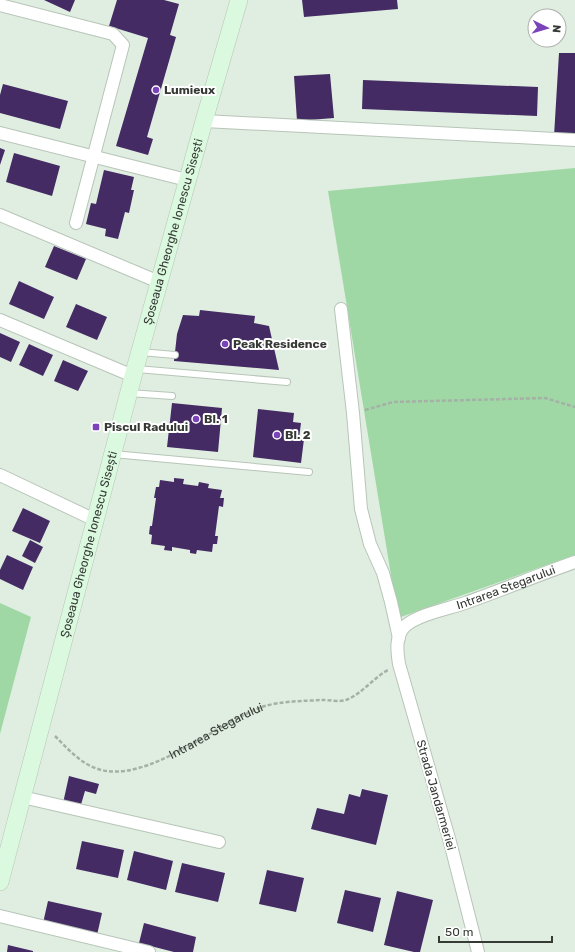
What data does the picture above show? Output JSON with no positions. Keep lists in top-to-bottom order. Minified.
{"streets":{"main road":["Șoseaua Gheorghe Ionescu Sisești"],"street":["Intrarea Stegarului","Strada Jandarmeriei"]},"crossings":[["Șoseaua Gheorghe Ionescu Sisești","Intrarea Stegarului"],["Intrarea Stegarului","Strada Jandarmeriei"]],"places":{"other":["Lumieux","Peak Residence","Bl. 1","Bl. 2"],"transit":["Piscul Radului"]},"scale_bar":"50 m","north":"right"}
